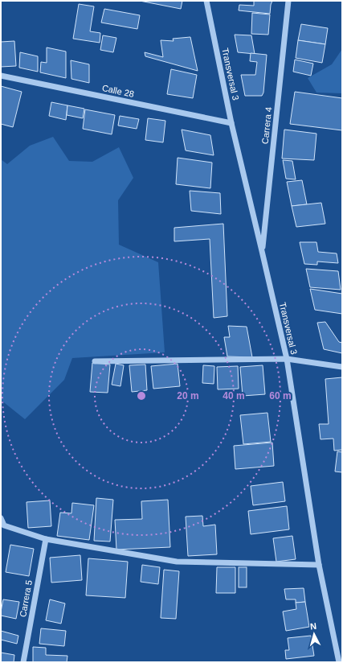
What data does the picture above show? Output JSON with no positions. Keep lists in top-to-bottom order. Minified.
{"streets":{"street":["Transversal 3","Calle 28","Carrera 4","Carrera 5"]},"crossings":[["Transversal 3","Calle 28"],["Transversal 3","Carrera 4"]],"north":"top","rings":["20 m","40 m","60 m"]}
